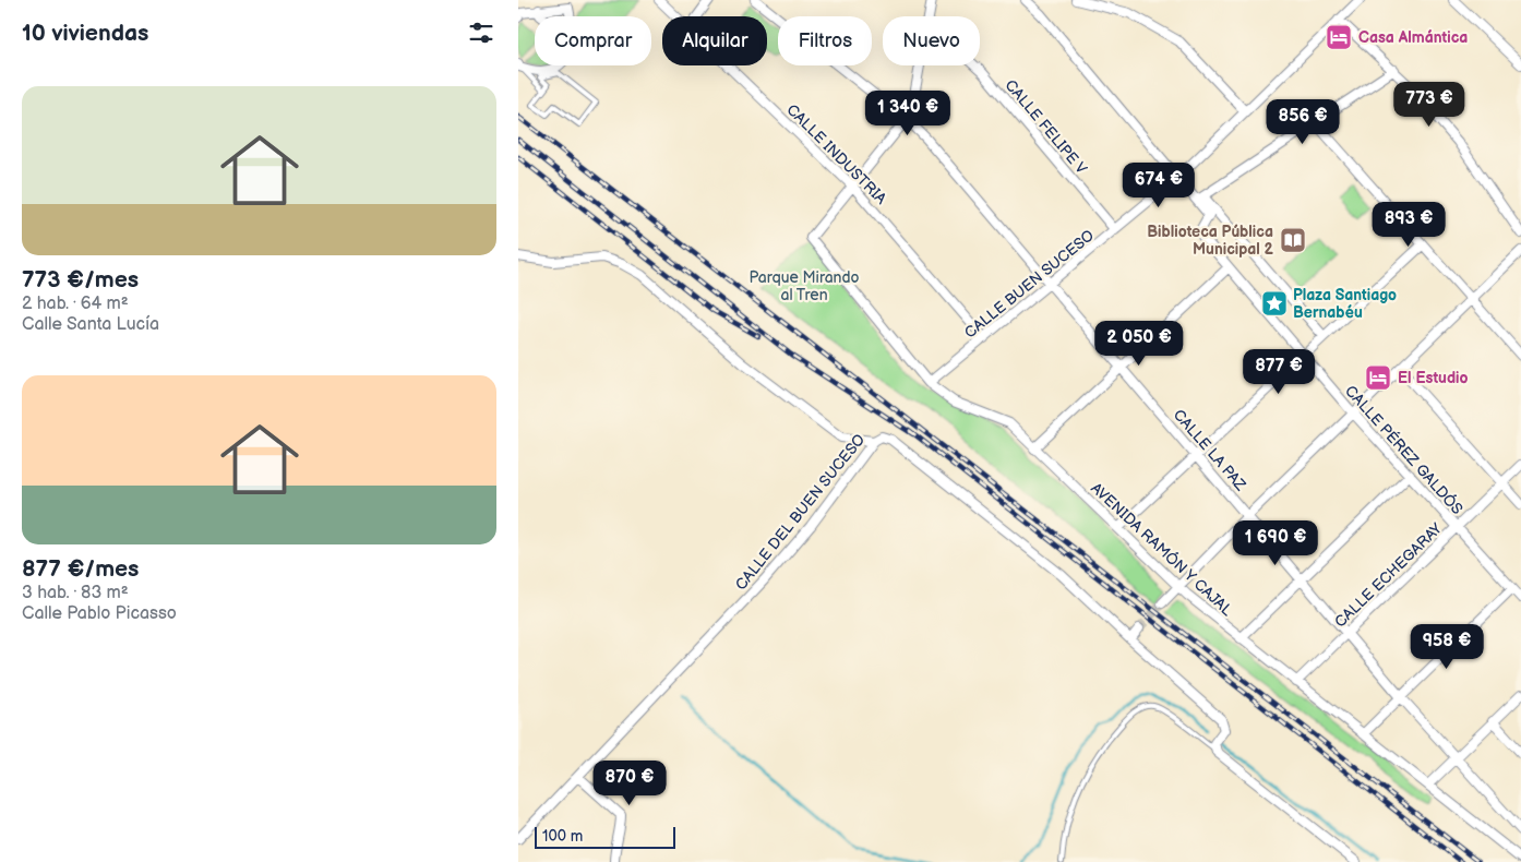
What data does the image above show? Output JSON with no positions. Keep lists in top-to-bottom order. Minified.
{"streets":{"street":["CALLE FELIPE V","CALLE INDUSTRIA","CALLE BUEN SUCESO","CALLE LA PAZ","CALLE PÉREZ GALDÓS","CALLE DEL BUEN SUCESO","AVENIDA RAMÓN Y CAJAL","CALLE ECHEGARAY"]},"crossings":[["CALLE FELIPE V","CALLE BUEN SUCESO"],["CALLE INDUSTRIA","CALLE BUEN SUCESO"],["CALLE INDUSTRIA","AVENIDA RAMÓN Y CAJAL"],["CALLE BUEN SUCESO","CALLE LA PAZ"],["CALLE BUEN SUCESO","AVENIDA RAMÓN Y CAJAL"],["CALLE LA PAZ","CALLE ECHEGARAY"],["CALLE PÉREZ GALDÓS","CALLE ECHEGARAY"],["AVENIDA RAMÓN Y CAJAL","CALLE ECHEGARAY"]],"parks":["Parque Mirando al Tren"],"places":{"hotel":["Casa Almántica","El Estudio"],"library":["Biblioteca Pública Municipal 2"],"place":["Plaza Santiago Bernabéu"]},"scale_bar":"100 m","page":{"heading":"10 viviendas","chip":["Comprar","Alquilar","Filtros","Nuevo"],"list":[{"name":"773 €/mes","note":"2 hab. · 64 m² · Calle Santa Lucía"},{"name":"877 €/mes","note":"3 hab. · 83 m² · Calle Pablo Picasso"}],"price":["773 €","1 340 €","856 €","674 €","893 €","2 050 €","877 €","1 690 €","958 €","870 €"],"scale":"100 m"}}
